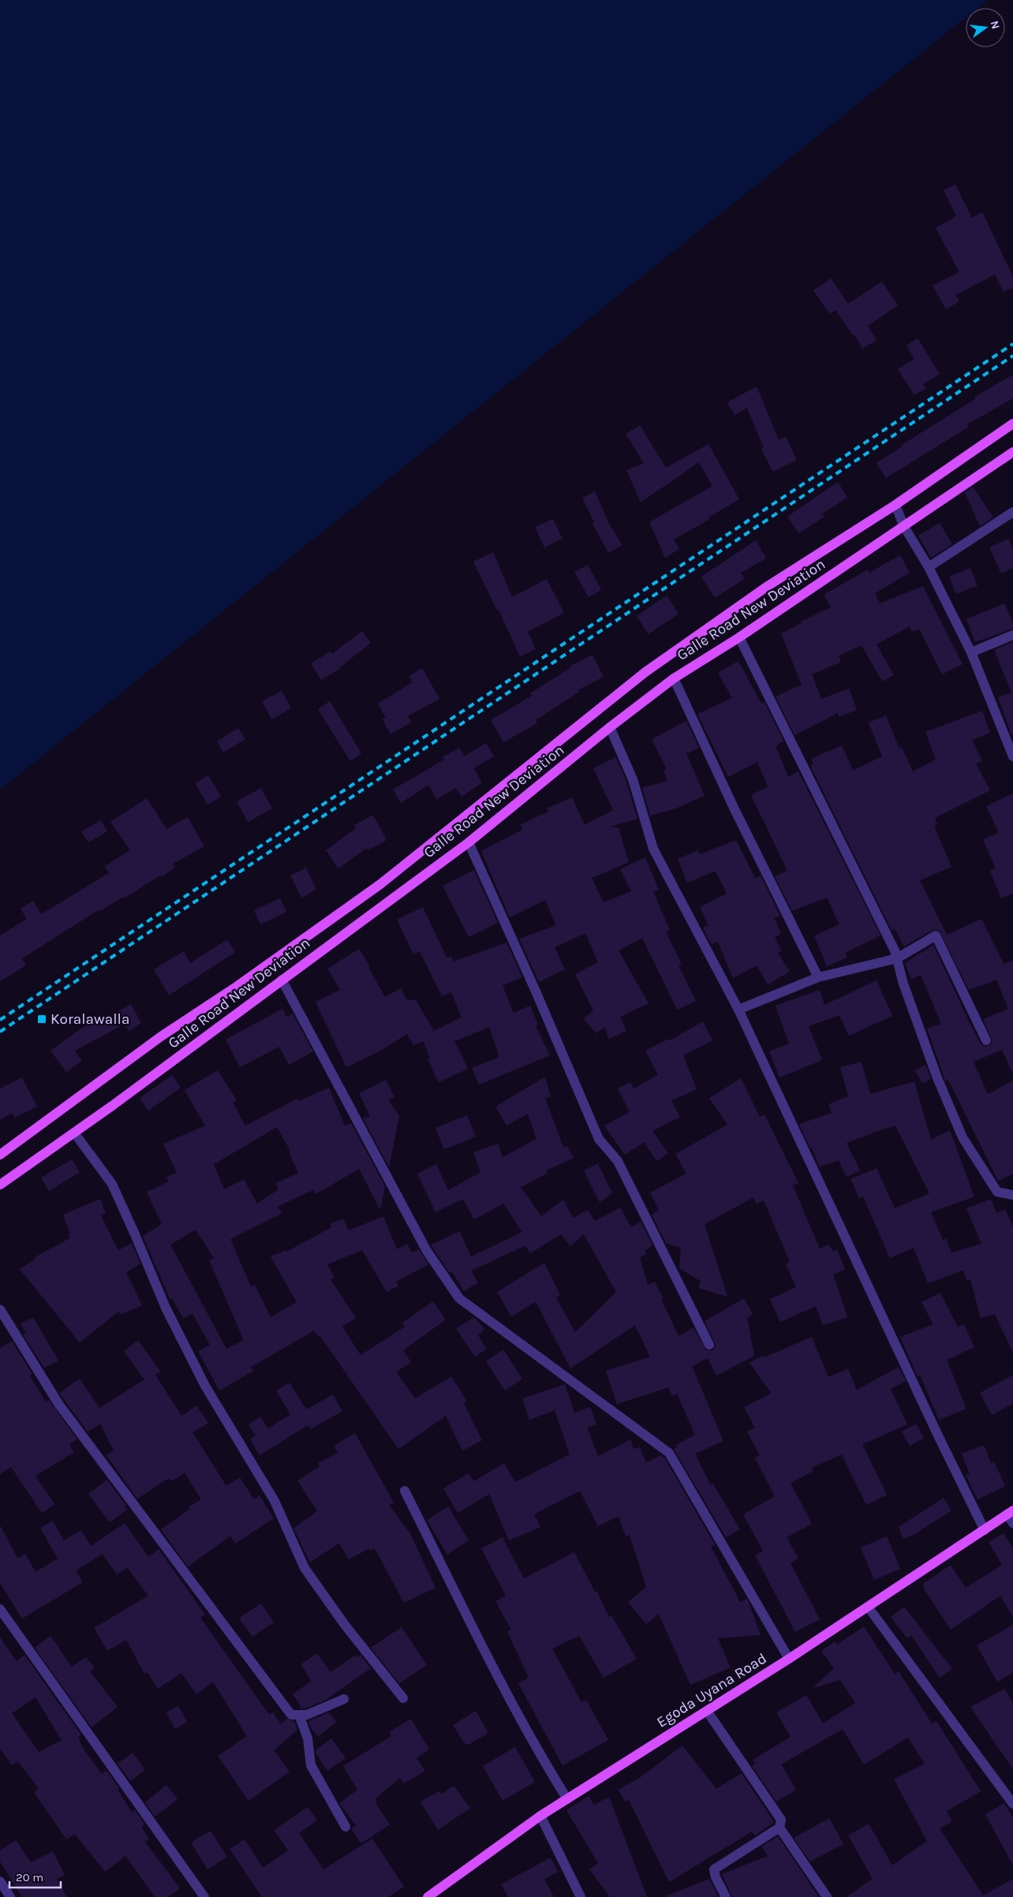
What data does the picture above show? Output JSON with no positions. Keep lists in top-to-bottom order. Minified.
{"streets":{"main road":["Galle Road New Deviation","Egoda Uyana Road"]},"places":{"transit":["Koralawalla"]},"scale_bar":"20 m","north":"right"}
